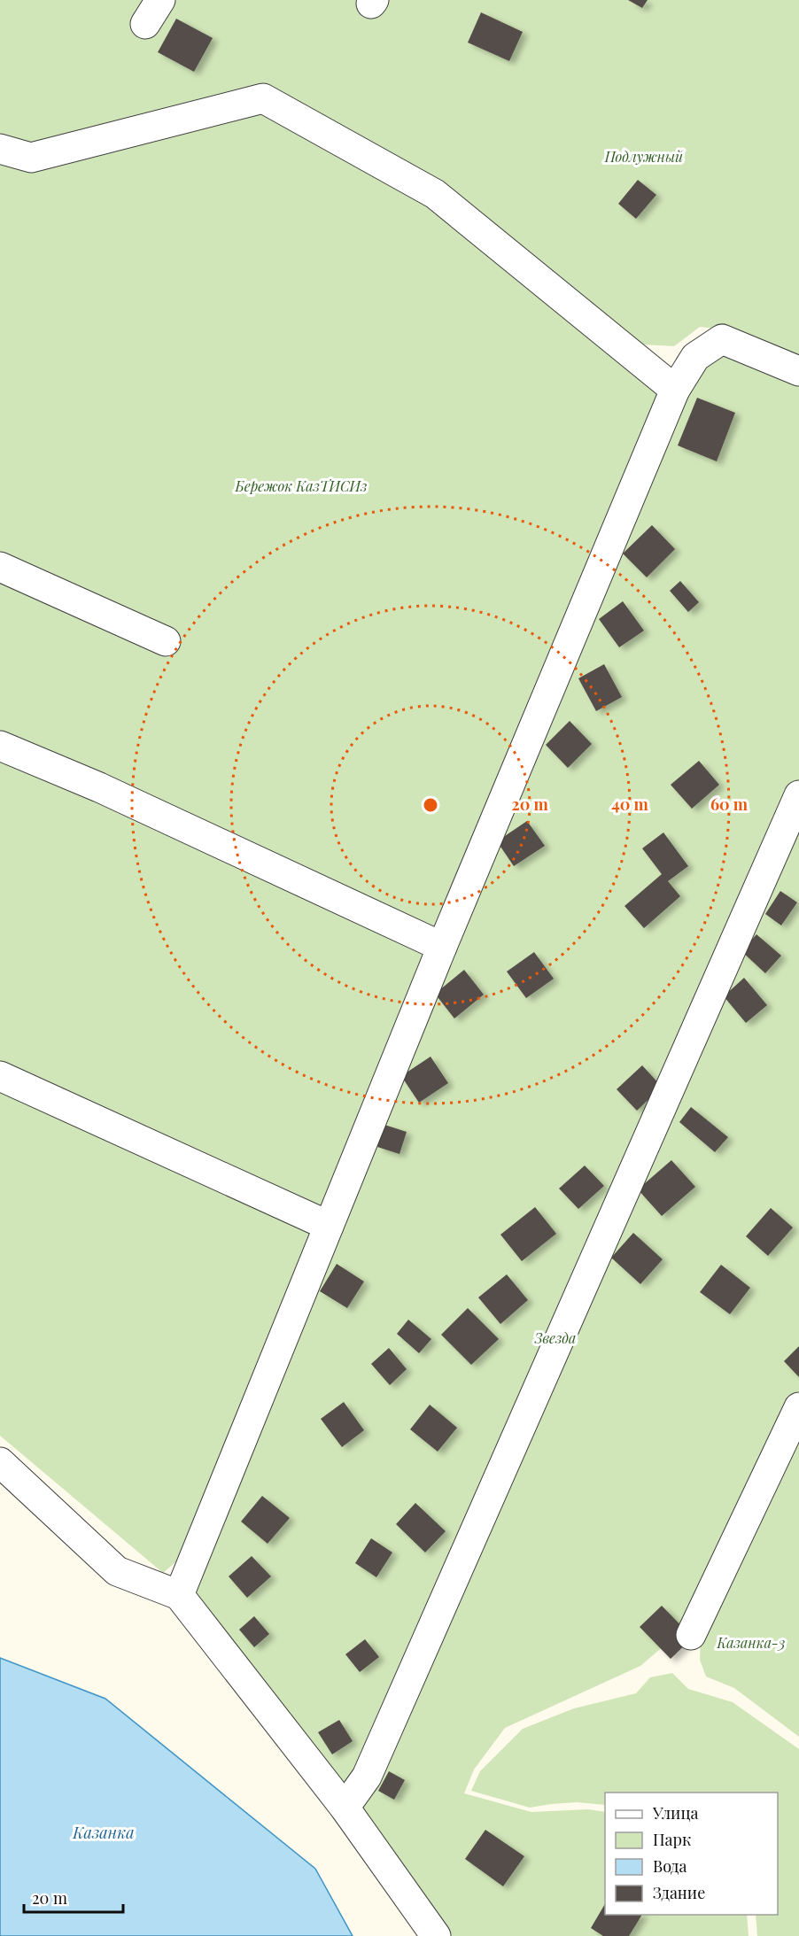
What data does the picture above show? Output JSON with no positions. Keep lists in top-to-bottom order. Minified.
{"water":["Казанка"],"parks":["Подлужный","Бережок КазТИСИз","Звезда","Казанка-3"],"legend":["Улица","Парк","Вода","Здание"],"scale_bar":"20 m","rings":["20 m","40 m","60 m"]}
